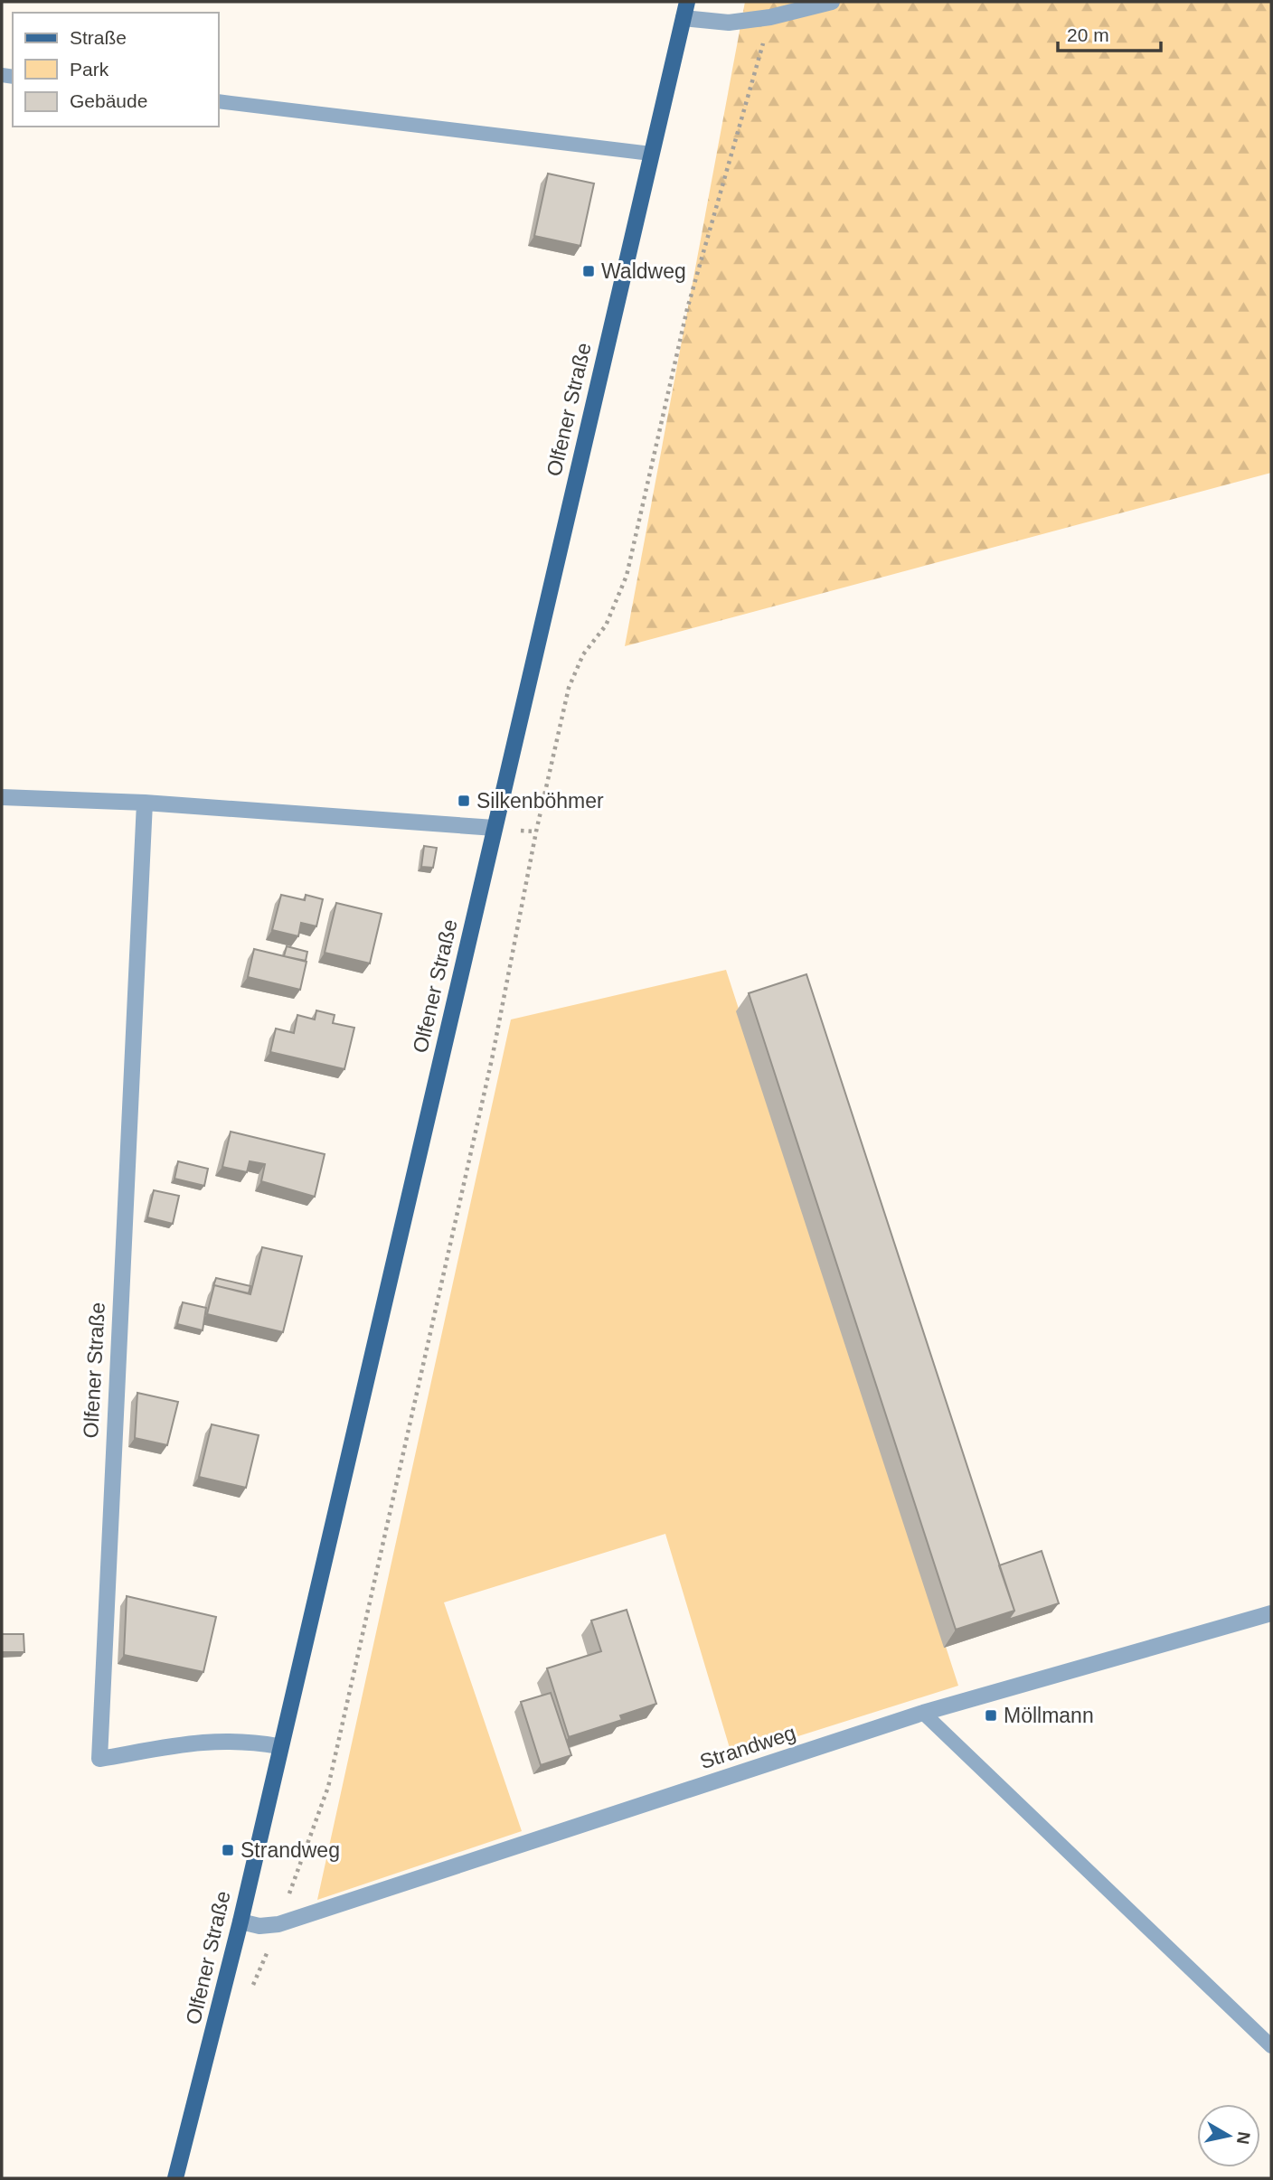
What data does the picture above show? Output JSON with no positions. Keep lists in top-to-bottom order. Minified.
{"streets":{"main road":["Olfener Straße"],"street":["Strandweg"]},"crossings":[["Olfener Straße","Strandweg"]],"places":{"transit":["Waldweg","Silkenböhmer","Möllmann","Strandweg"]},"legend":["Straße","Park","Gebäude"],"scale_bar":"20 m","north":"right"}
